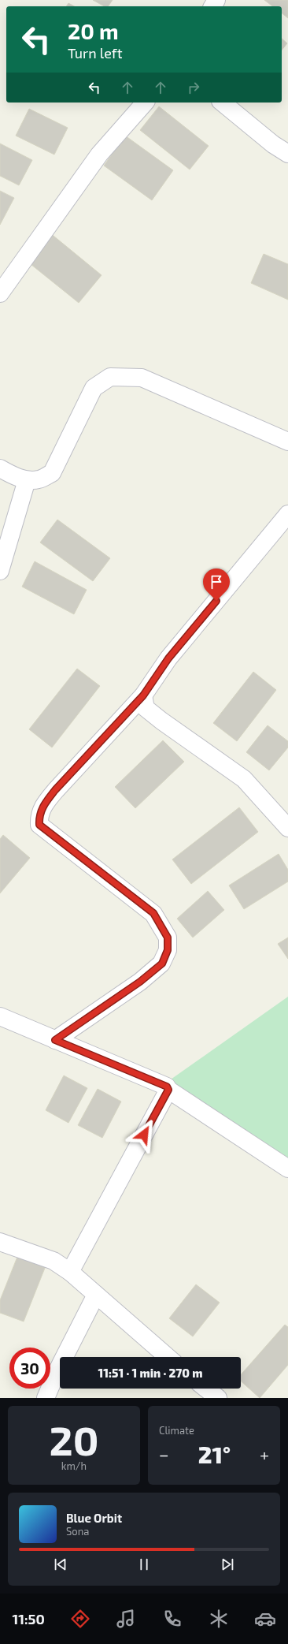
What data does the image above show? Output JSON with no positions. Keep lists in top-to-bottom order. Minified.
{"page":{"turn":["20 m","Turn left"],"limit":"30","trip":"11:51 · 1 min · 270 m","tile":[["20","km/h"],"Climate"],"heat":["−","21°","+"],"song":["Blue Orbit","Sona"],"tabs":"11:50"}}
